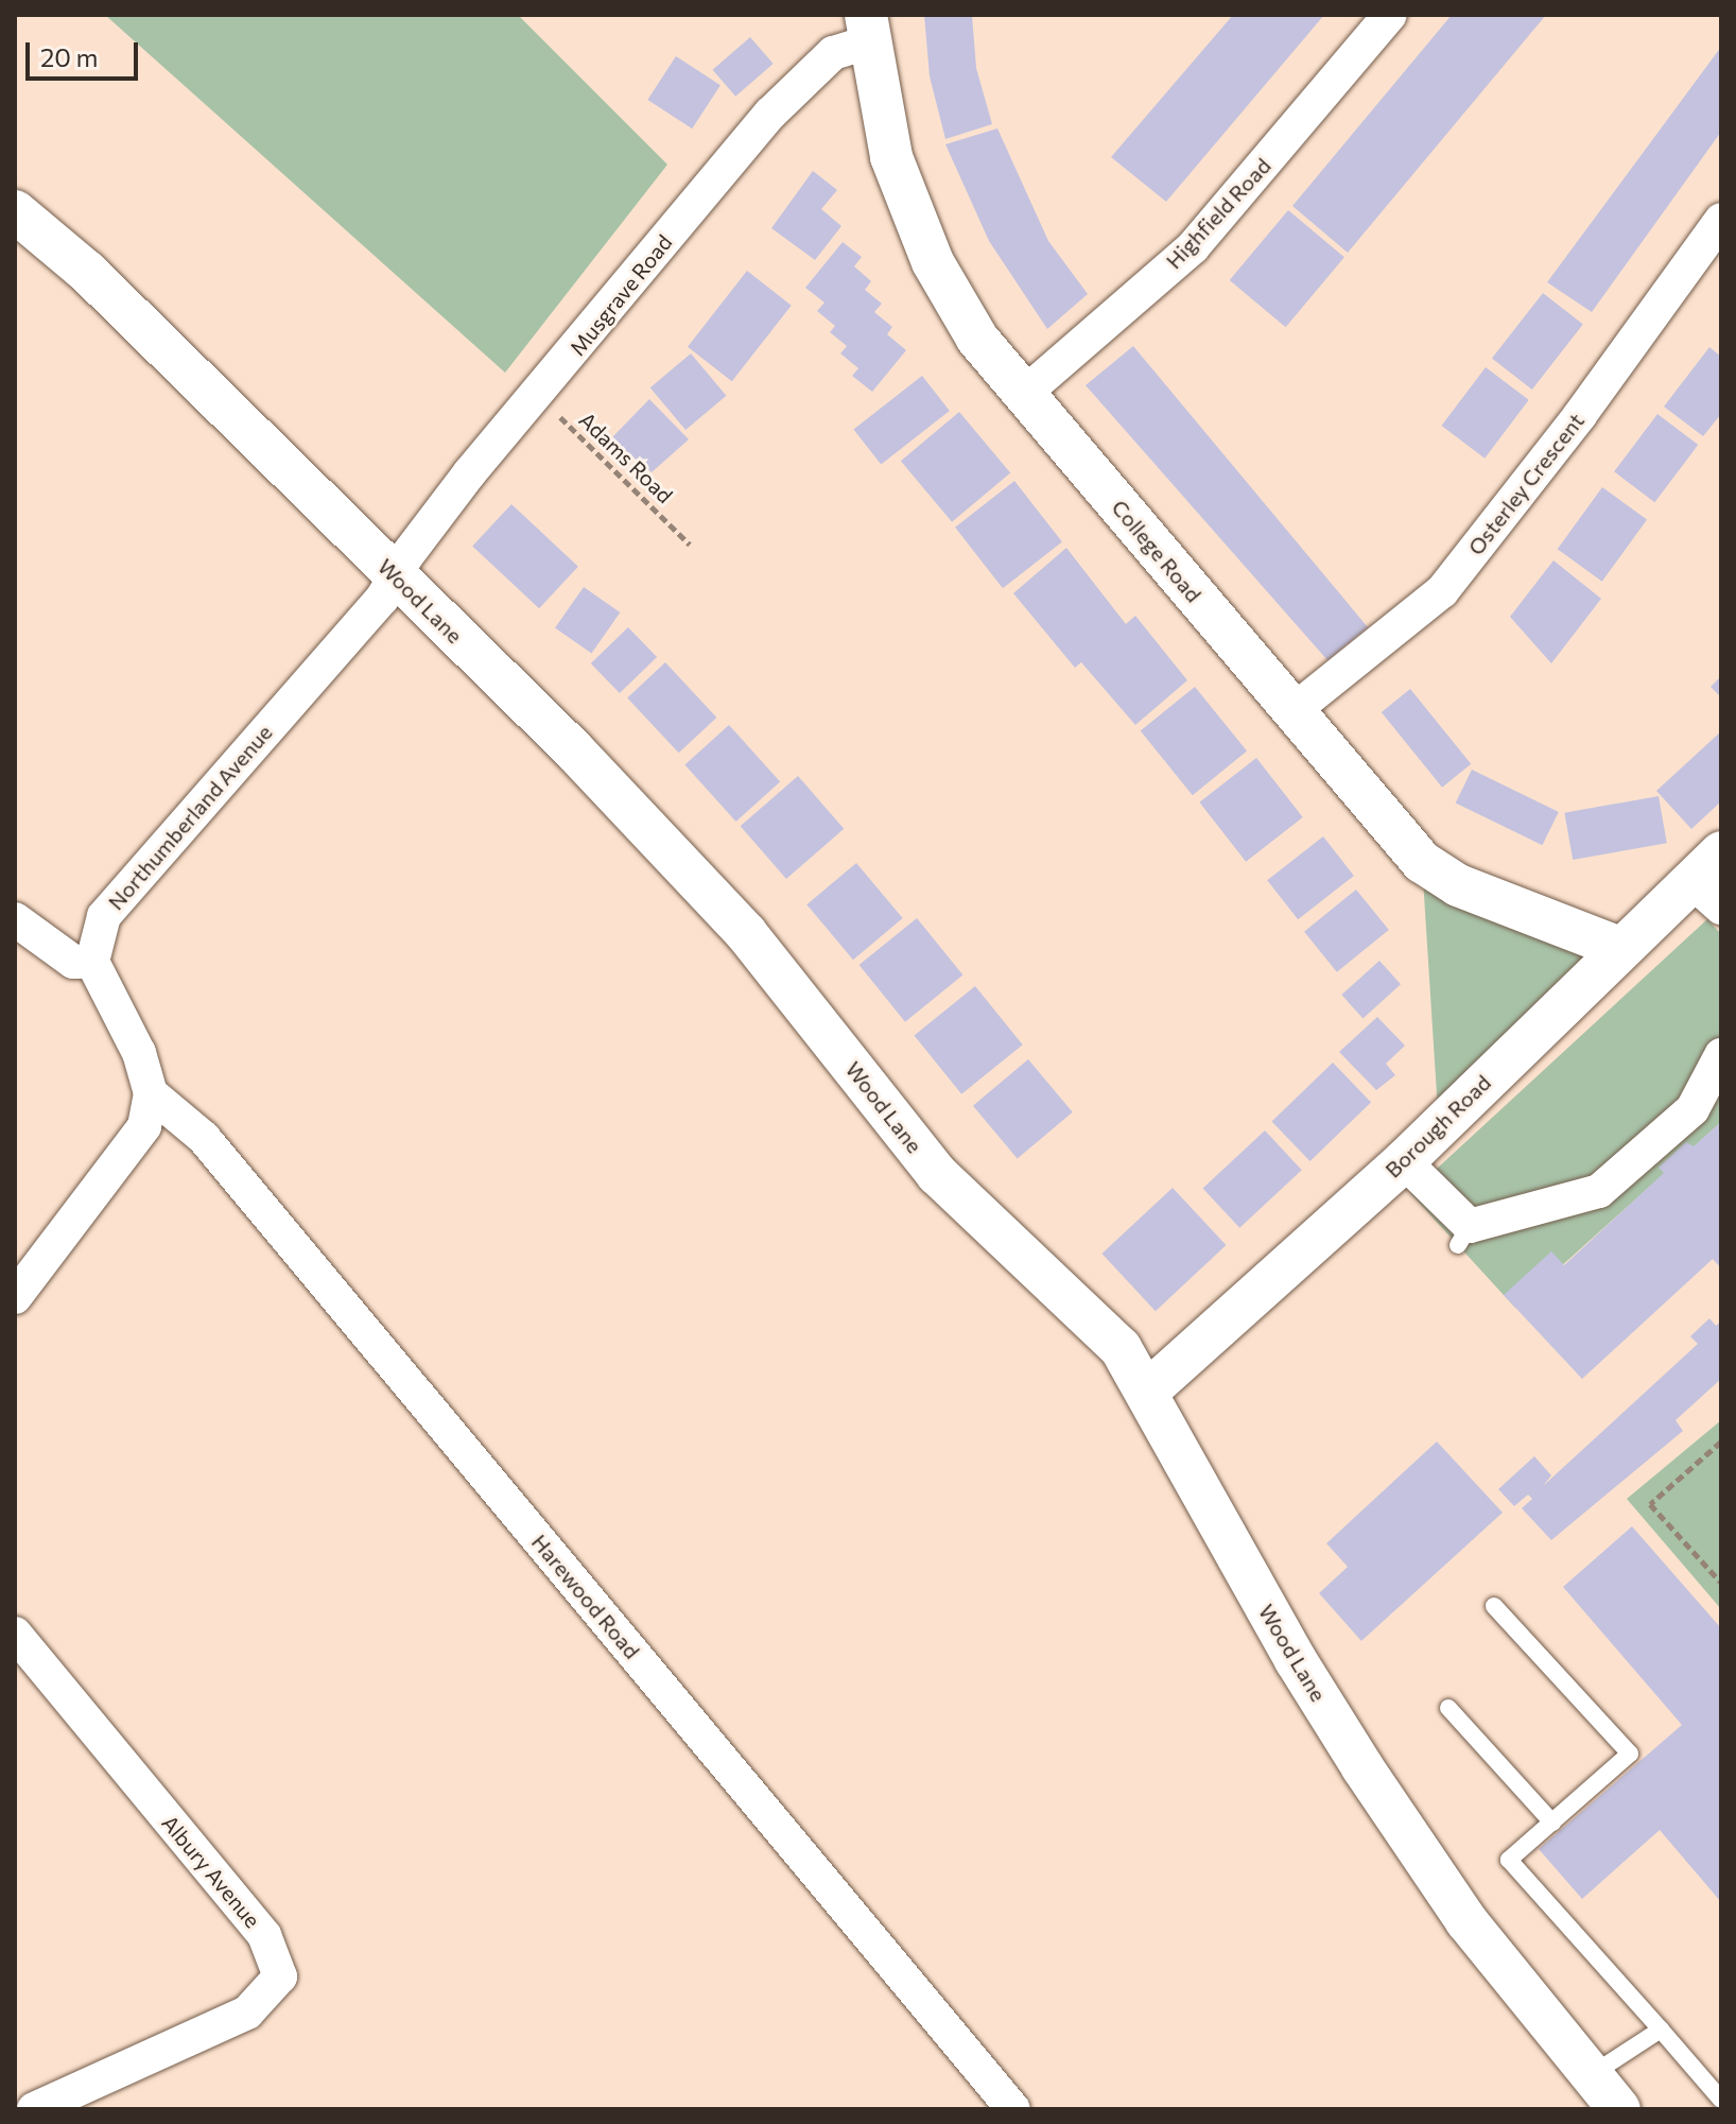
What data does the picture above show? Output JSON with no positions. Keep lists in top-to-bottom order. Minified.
{"streets":{"street":["Highfield Road","Musgrave Road","Osterley Crescent","College Road","Wood Lane","Northumberland Avenue","Borough Road","Harewood Road","Albury Avenue"],"path":["Adams Road"]},"crossings":[["Highfield Road","College Road"],["Musgrave Road","Adams Road"],["Musgrave Road","College Road"],["Musgrave Road","Wood Lane"],["Musgrave Road","Northumberland Avenue"],["Osterley Crescent","College Road"],["College Road","Borough Road"],["Wood Lane","Northumberland Avenue"],["Wood Lane","Borough Road"]],"scale_bar":"20 m"}
